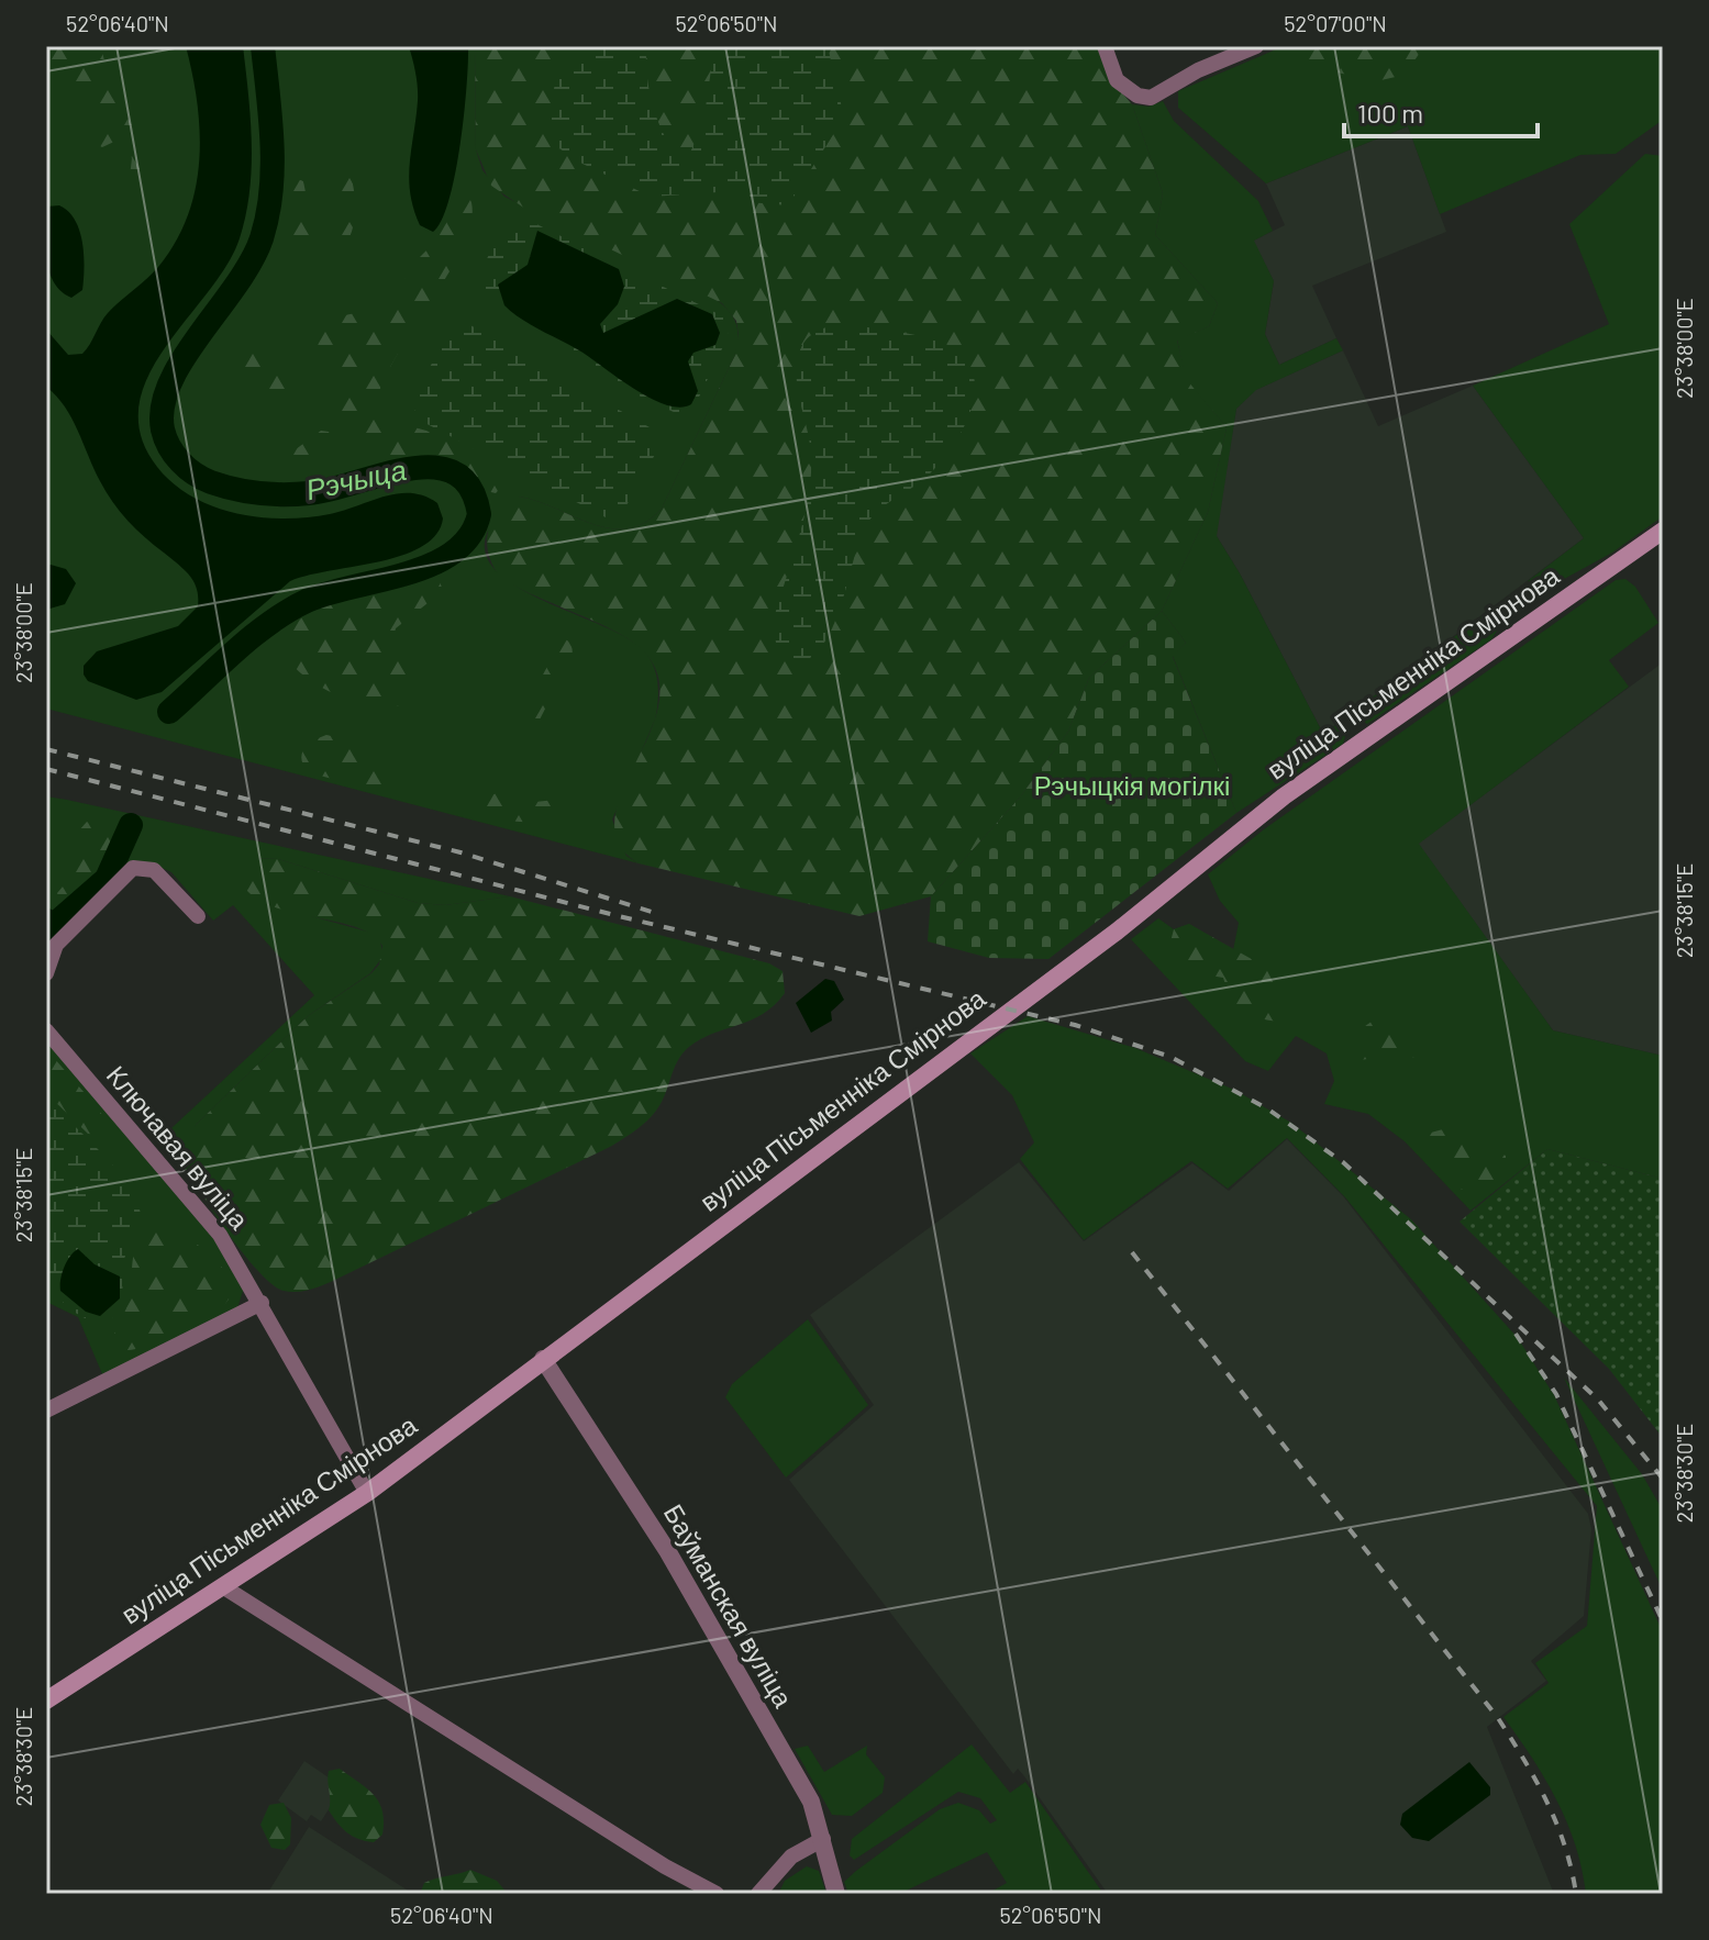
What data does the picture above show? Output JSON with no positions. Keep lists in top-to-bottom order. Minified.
{"streets":{"main road":["вуліца Пісьменніка Смірнова"],"street":["Ключавая вуліца","Баўманская вуліца"]},"crossings":[["вуліца Пісьменніка Смірнова","Ключавая вуліца"],["вуліца Пісьменніка Смірнова","Баўманская вуліца"]],"water":["Рэчыца"],"parks":["Рэчыцкія могілкі"],"scale_bar":"100 m","coordinates":["52°06'40\"N","52°06'50\"N","52°07'00\"N","23°38'00\"E","23°38'15\"E","23°38'30\"E"]}
